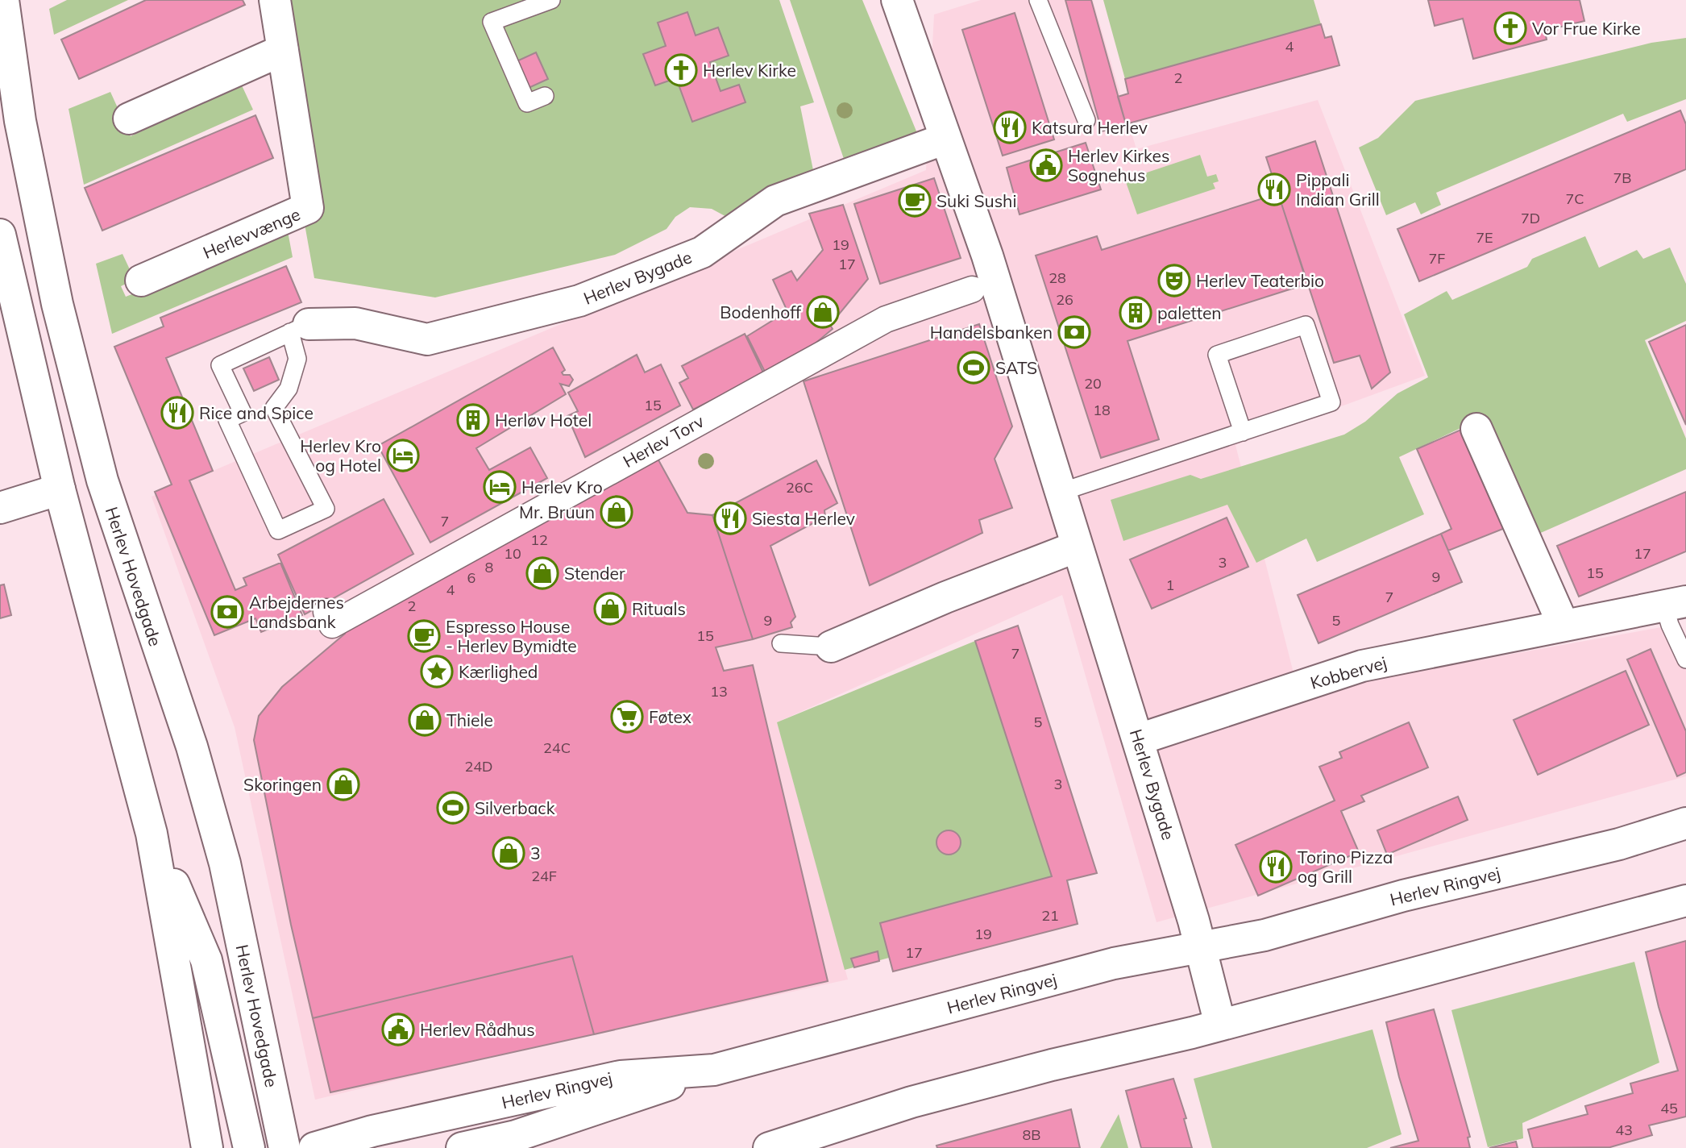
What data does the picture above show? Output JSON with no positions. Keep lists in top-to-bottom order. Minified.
{"streets":{"main road":["Herlevvænge","Herlev Bygade","Herlev Hovedgade","Kobbervej","Herlev Ringvej"],"street":["Herlev Torv"]},"crossings":[["Herlev Bygade","Kobbervej"],["Herlev Bygade","Herlev Ringvej"]],"places":{"church":["Vor Frue Kirke","Herlev Kirke"],"restaurant":["Katsura Herlev","Pippali Indian Grill","Rice and Spice","Siesta Herlev","Torino Pizza og Grill"],"public building":["Herlev Kirkes Sognehus","Herlev Rådhus"],"cafe":["Suki Sushi","Espresso House - Herlev Bymidte"],"theatre":["Herlev Teaterbio"],"shop":["Bodenhoff","Mr. Bruun","Stender","Rituals","Thiele","Skoringen","3"],"building":["paletten","Herløv Hotel"],"bank":["Handelsbanken","Arbejdernes Landsbank"],"sports":["SATS","Silverback"],"hotel":["Herlev Kro og Hotel","Herlev Kro"],"place":["Kærlighed"],"supermarket":["Føtex"]},"house_numbers":["4","2","7B","7C","7D","7E","19","7F","17","28","26","20","15","18","26C","7","12","10","17","3","8","15","9","6","1","4","7","2","9","5","15","7","13","5","24C","24D","3","24F","21","19","17","45","43","8B"]}
